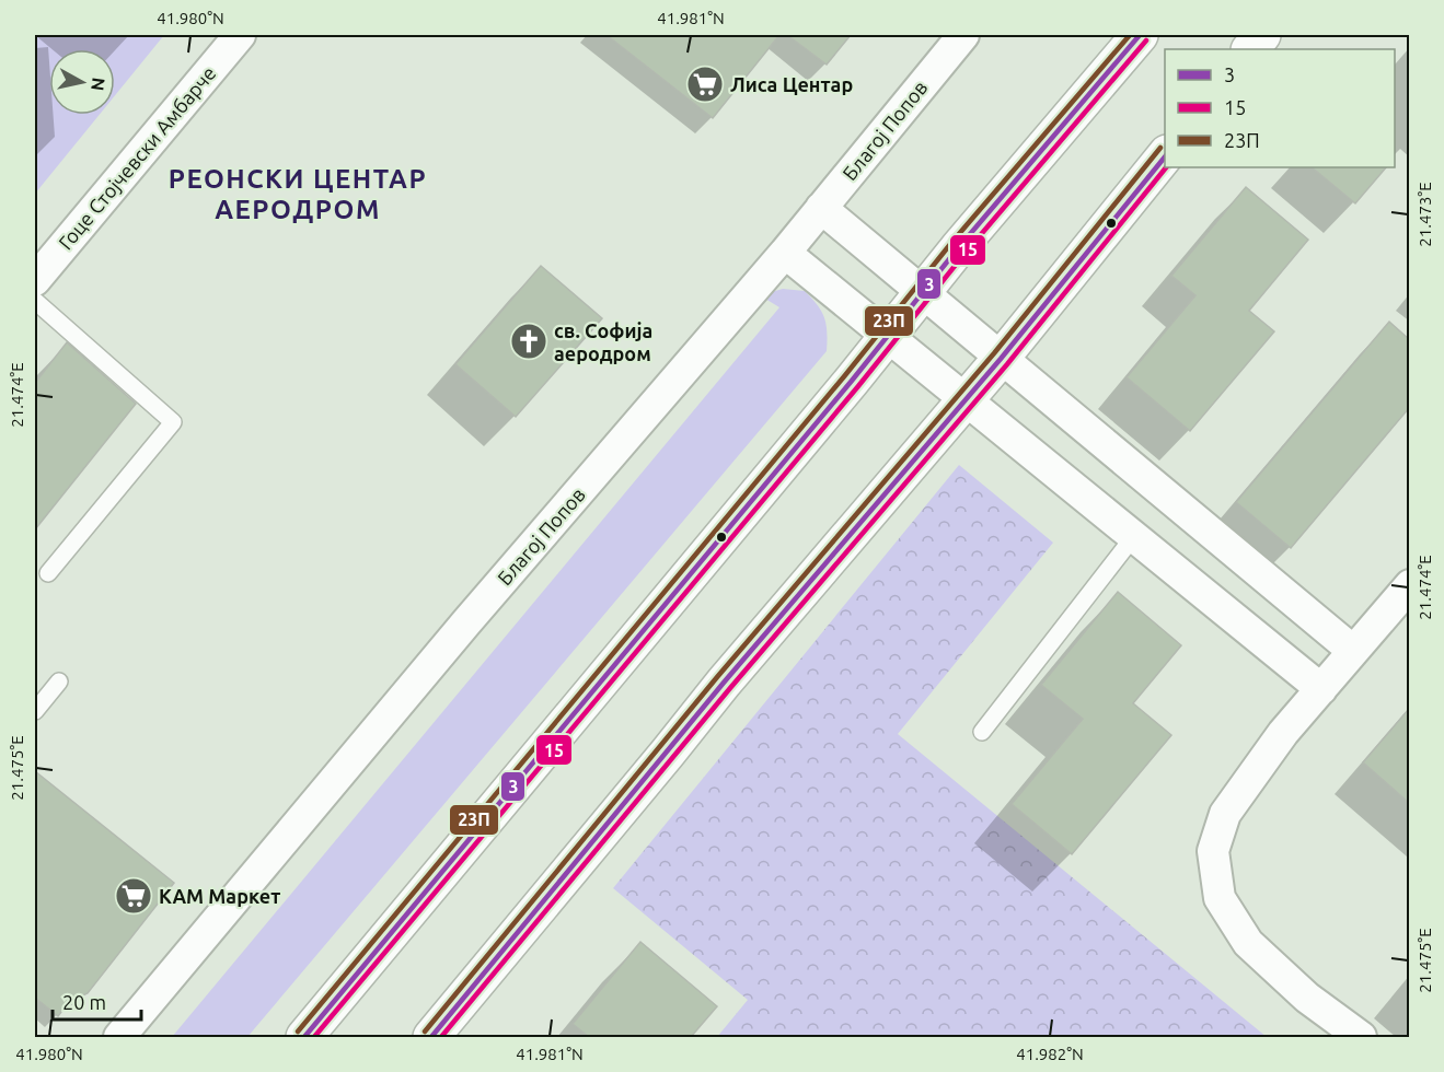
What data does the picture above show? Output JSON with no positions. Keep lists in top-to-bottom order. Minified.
{"streets":{"street":["Благој Попов","Гоце Стојчевски Амбарче"]},"districts":["РЕОНСКИ ЦЕНТАР АЕРОДРОМ"],"places":{"supermarket":["Лиса Центар","КАМ Маркет"],"church":["св. Софија аеродром"]},"lines":["transit line 3","transit line 23П","transit line 15"],"legend":["3","15","23П"],"scale_bar":"20 m","north":"right","coordinates":["41.980°N","41.981°N","21.473°E","21.474°E","21.475°E","41.982°N"]}
